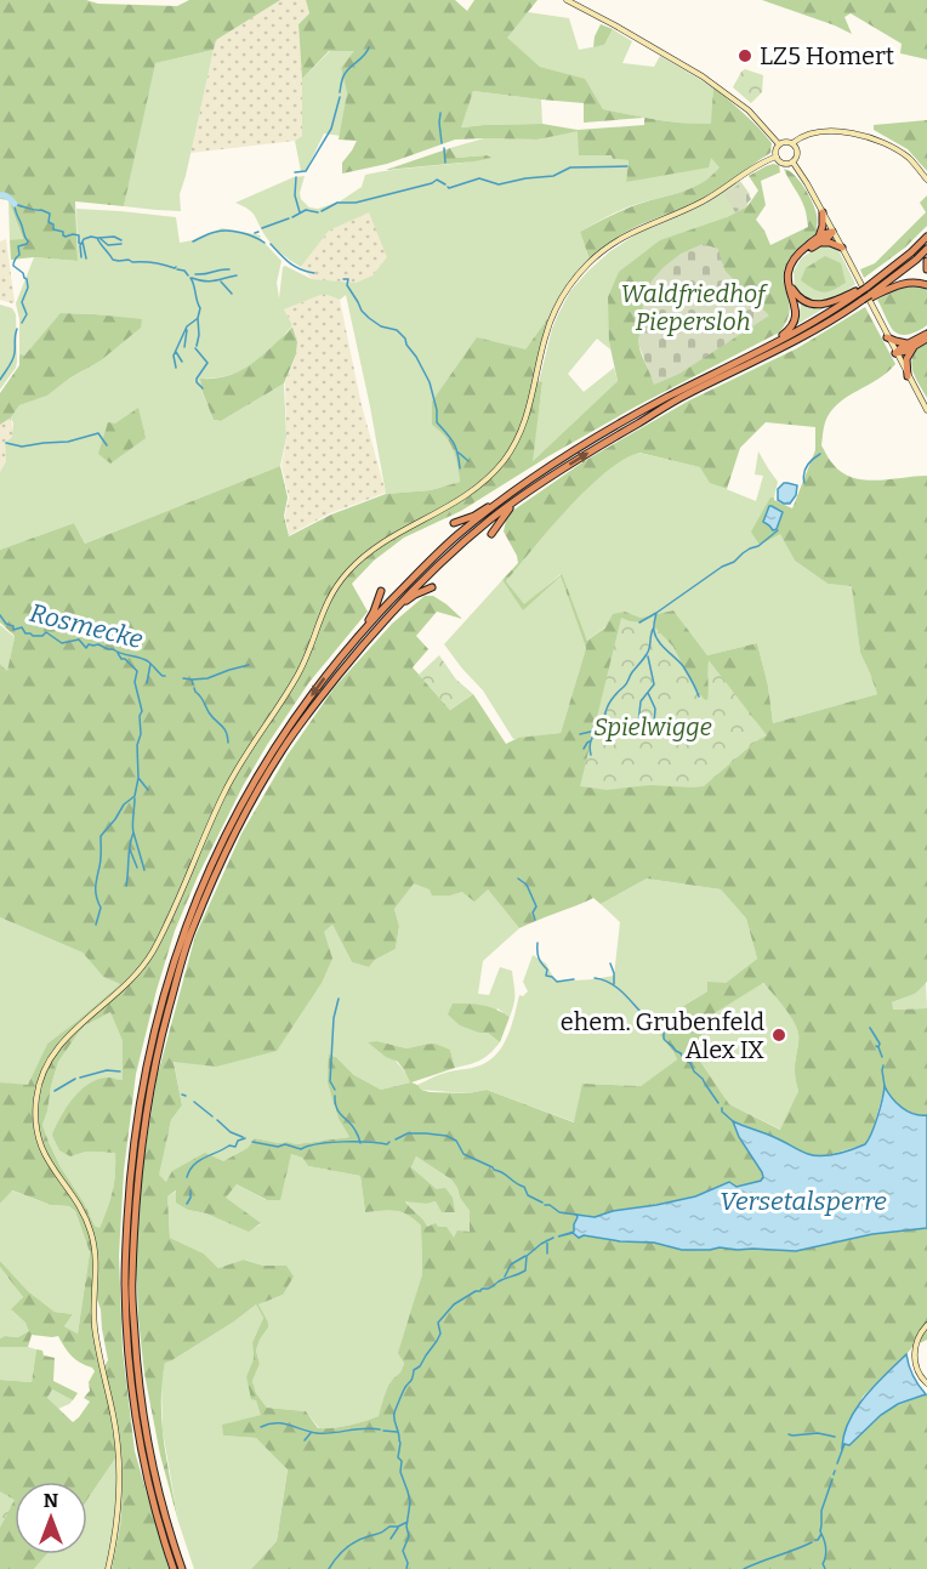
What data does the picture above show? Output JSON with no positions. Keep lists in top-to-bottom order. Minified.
{"water":["Rosmecke","Versetalsperre"],"parks":["Waldfriedhof Piepersloh","Spielwigge"],"places":["LZ5 Homert","ehem. Grubenfeld Alex IX"],"north":"top"}
